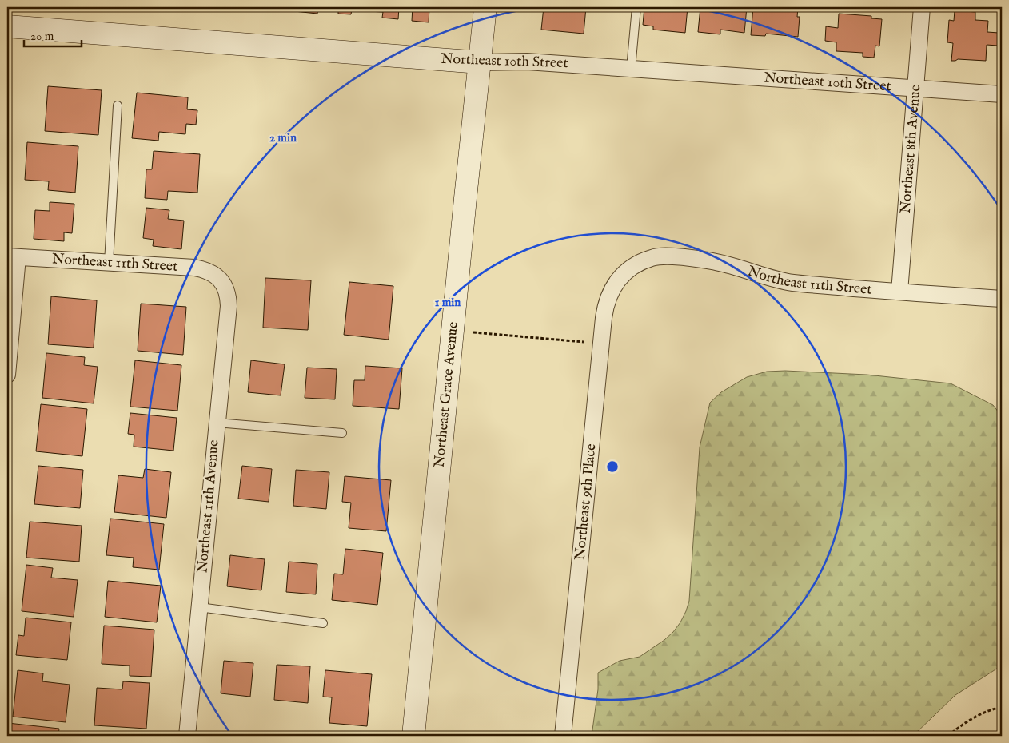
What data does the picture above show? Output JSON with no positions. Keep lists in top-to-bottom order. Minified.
{"streets":{"main road":["Northeast 10th Street","Northeast Grace Avenue"],"street":["Northeast 8th Avenue","Northeast 11th Street","Northeast 9th Place","Northeast 11th Avenue"]},"crossings":[["Northeast 10th Street","Northeast 8th Avenue"],["Northeast 10th Street","Northeast Grace Avenue"],["Northeast 8th Avenue","Northeast 11th Street"],["Northeast 11th Street","Northeast 9th Place"],["Northeast 11th Street","Northeast 11th Avenue"]],"scale_bar":"20 m","rings":["2 min","1 min"]}
